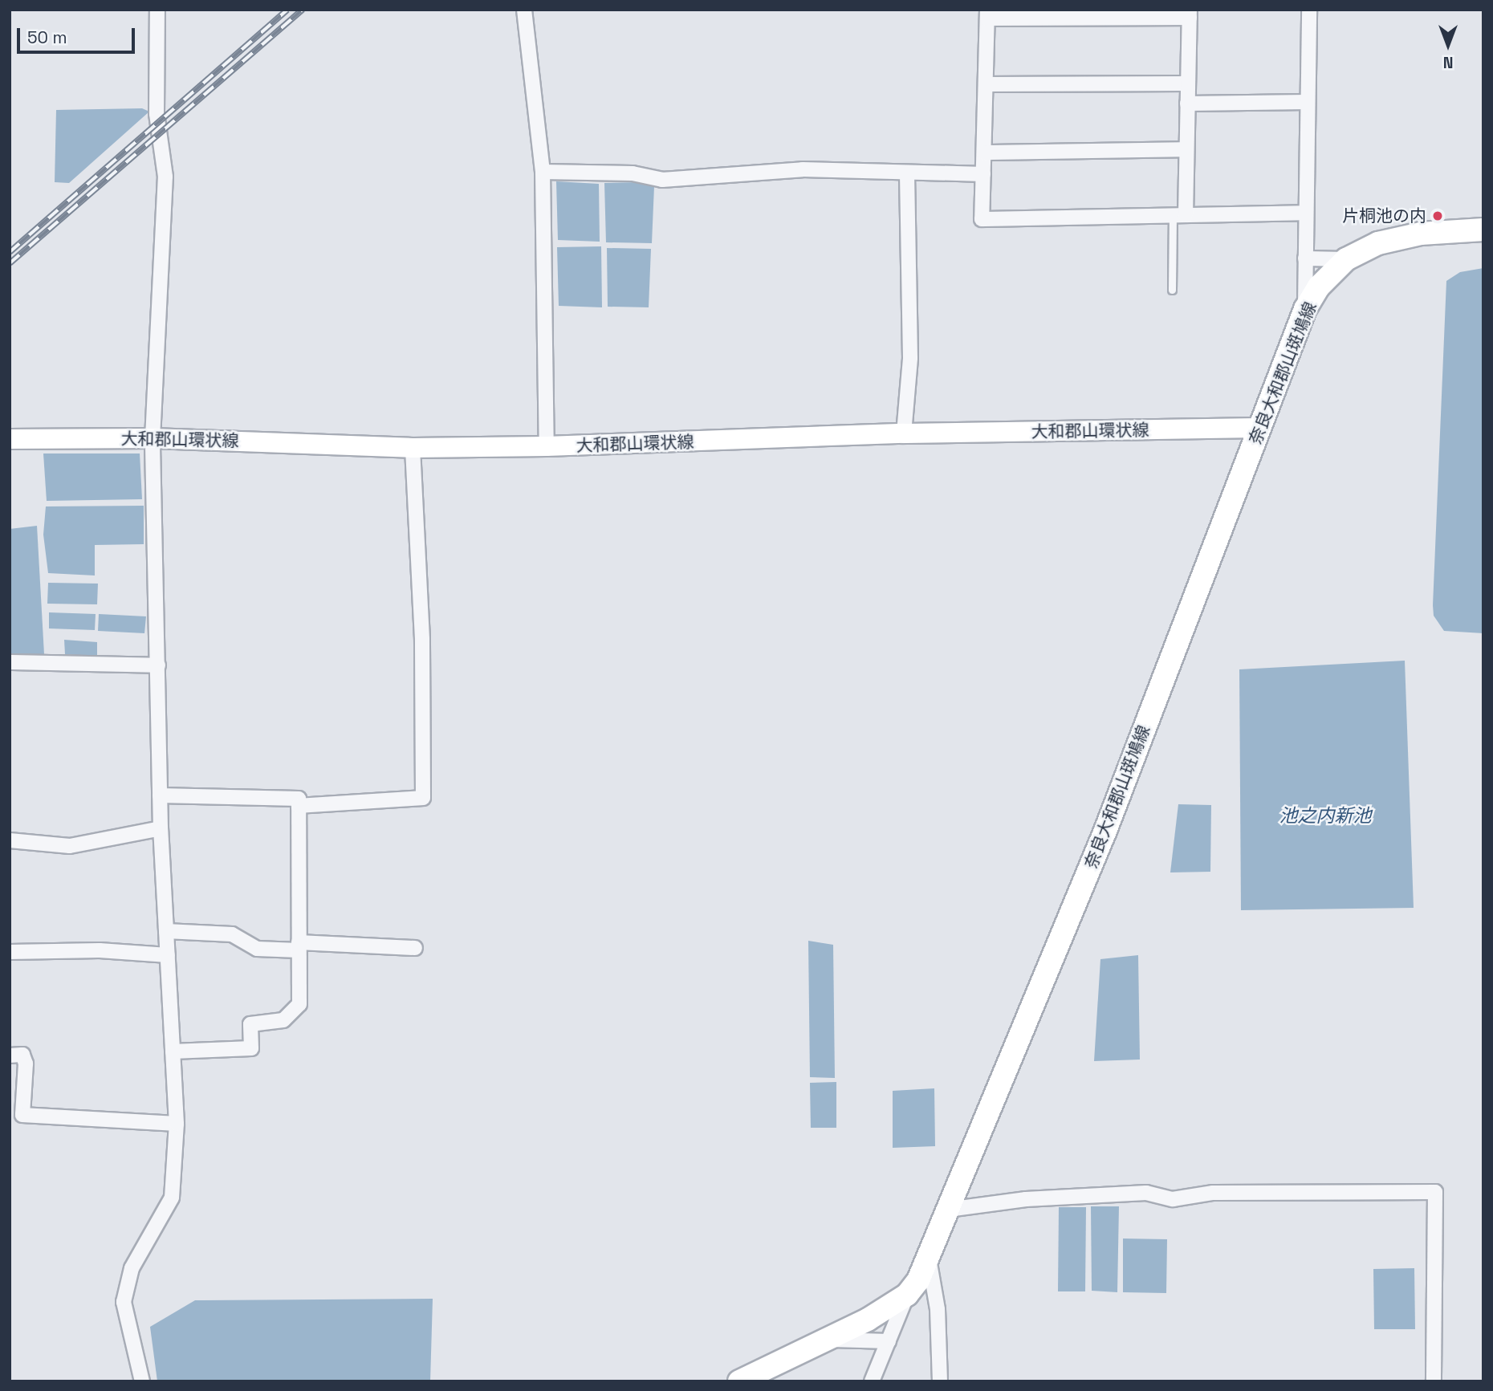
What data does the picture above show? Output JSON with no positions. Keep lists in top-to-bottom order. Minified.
{"streets":{"main road":["奈良大和郡山斑鳩線","大和郡山環状線"]},"crossings":[["奈良大和郡山斑鳩線","大和郡山環状線"]],"water":["池之内新池"],"places":["片桐池の内"],"scale_bar":"50 m","north":"bottom"}
